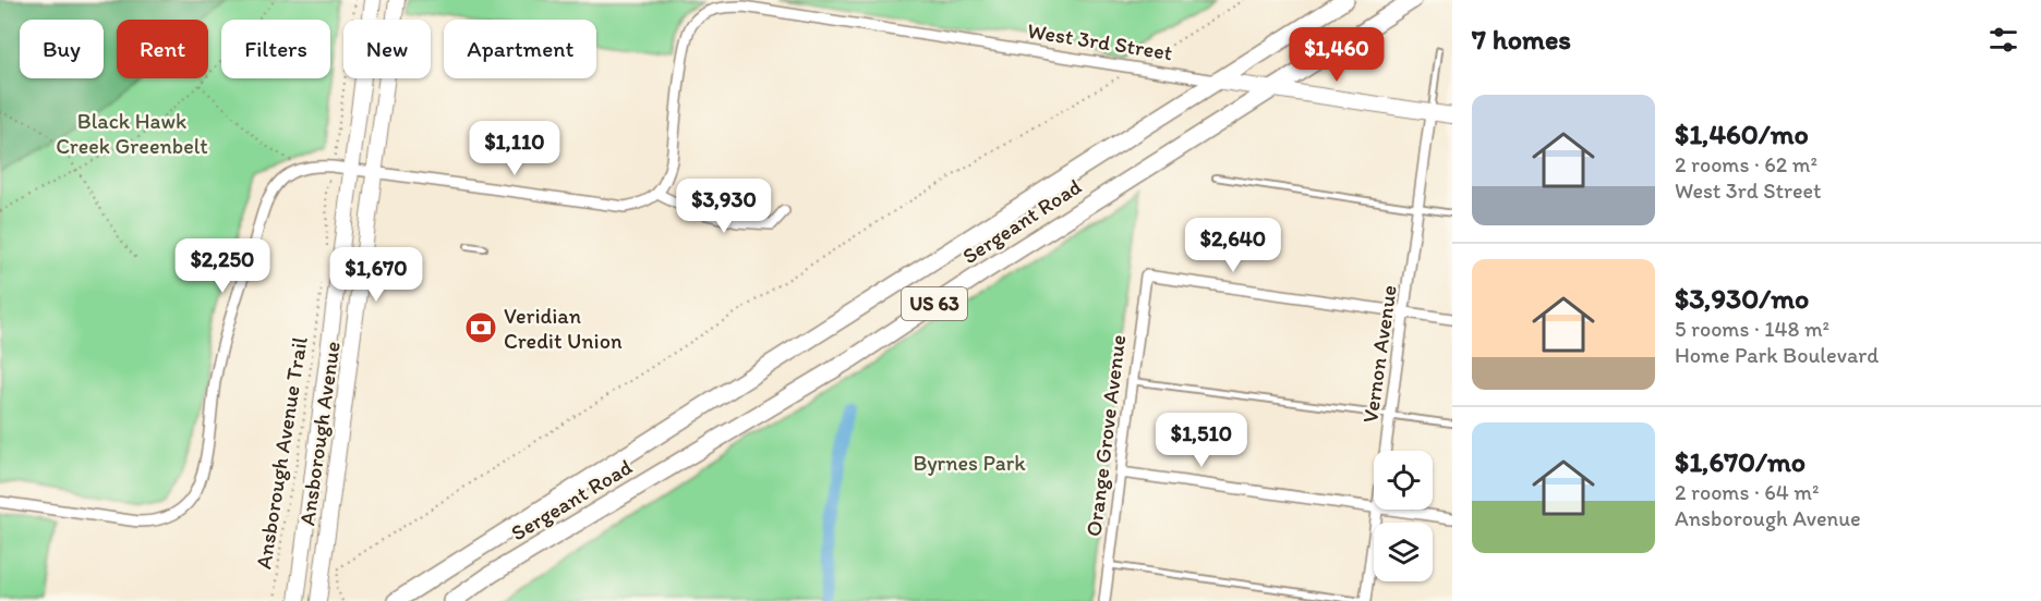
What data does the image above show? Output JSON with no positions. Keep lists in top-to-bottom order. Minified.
{"streets":{"main road":["West 3rd Street","Sergeant Road","US 63","Ansborough Avenue"],"street":["Vernon Avenue","Orange Grove Avenue"],"path":["Ansborough Avenue Trail"]},"crossings":[["West 3rd Street","Sergeant Road"],["West 3rd Street","Vernon Avenue"],["Vernon Avenue","Orange Grove Avenue"]],"parks":["Black Hawk Creek Greenbelt","Byrnes Park"],"places":{"bank":["Veridian Credit Union"]},"page":{"heading":"7 homes","chip":["Buy","Rent","Filters","New","Apartment"],"price":["$1,460","$1,110","$3,930","$2,640","$2,250","$1,670","$1,510"],"list":[{"name":"$1,460/mo","note":"2 rooms · 62 m² · West 3rd Street"},{"name":"$3,930/mo","note":"5 rooms · 148 m² · Home Park Boulevard"},{"name":"$1,670/mo","note":"2 rooms · 64 m² · Ansborough Avenue"}]}}
